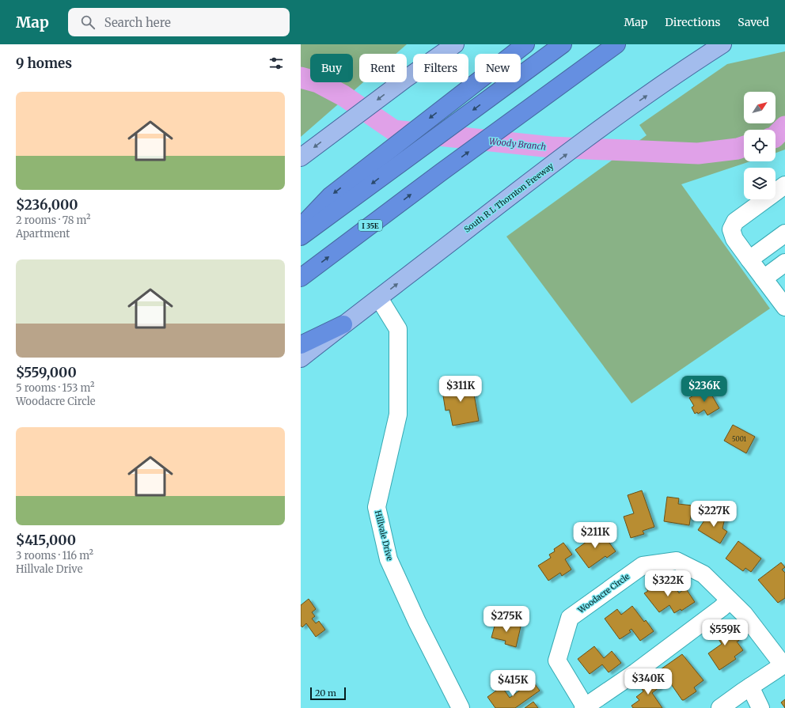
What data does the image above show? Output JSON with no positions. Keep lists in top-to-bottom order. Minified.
{"streets":{"highway":["I 35E"],"main road":["South R L Thornton Freeway"],"street":["Hillvale Drive","Woodacre Circle"]},"crossings":[["South R L Thornton Freeway","Hillvale Drive"]],"one_way":["South R L Thornton Freeway"],"water":["Woody Branch"],"house_numbers":["5001"],"scale_bar":"20 m","north":"top right","page":{"header":"Map","search":"Search here","nav":["Map","Directions","Saved"],"heading":"9 homes","chip":["Buy","Rent","Filters","New"],"list":[{"name":"$236,000","note":"2 rooms · 78 m² · Apartment"},{"name":"$559,000","note":"5 rooms · 153 m² · Woodacre Circle"},{"name":"$415,000","note":"3 rooms · 116 m² · Hillvale Drive"}],"price":["$311K","$236K","$227K","$211K","$322K","$275K","$559K","$340K","$415K"],"scale":"20 m"}}
